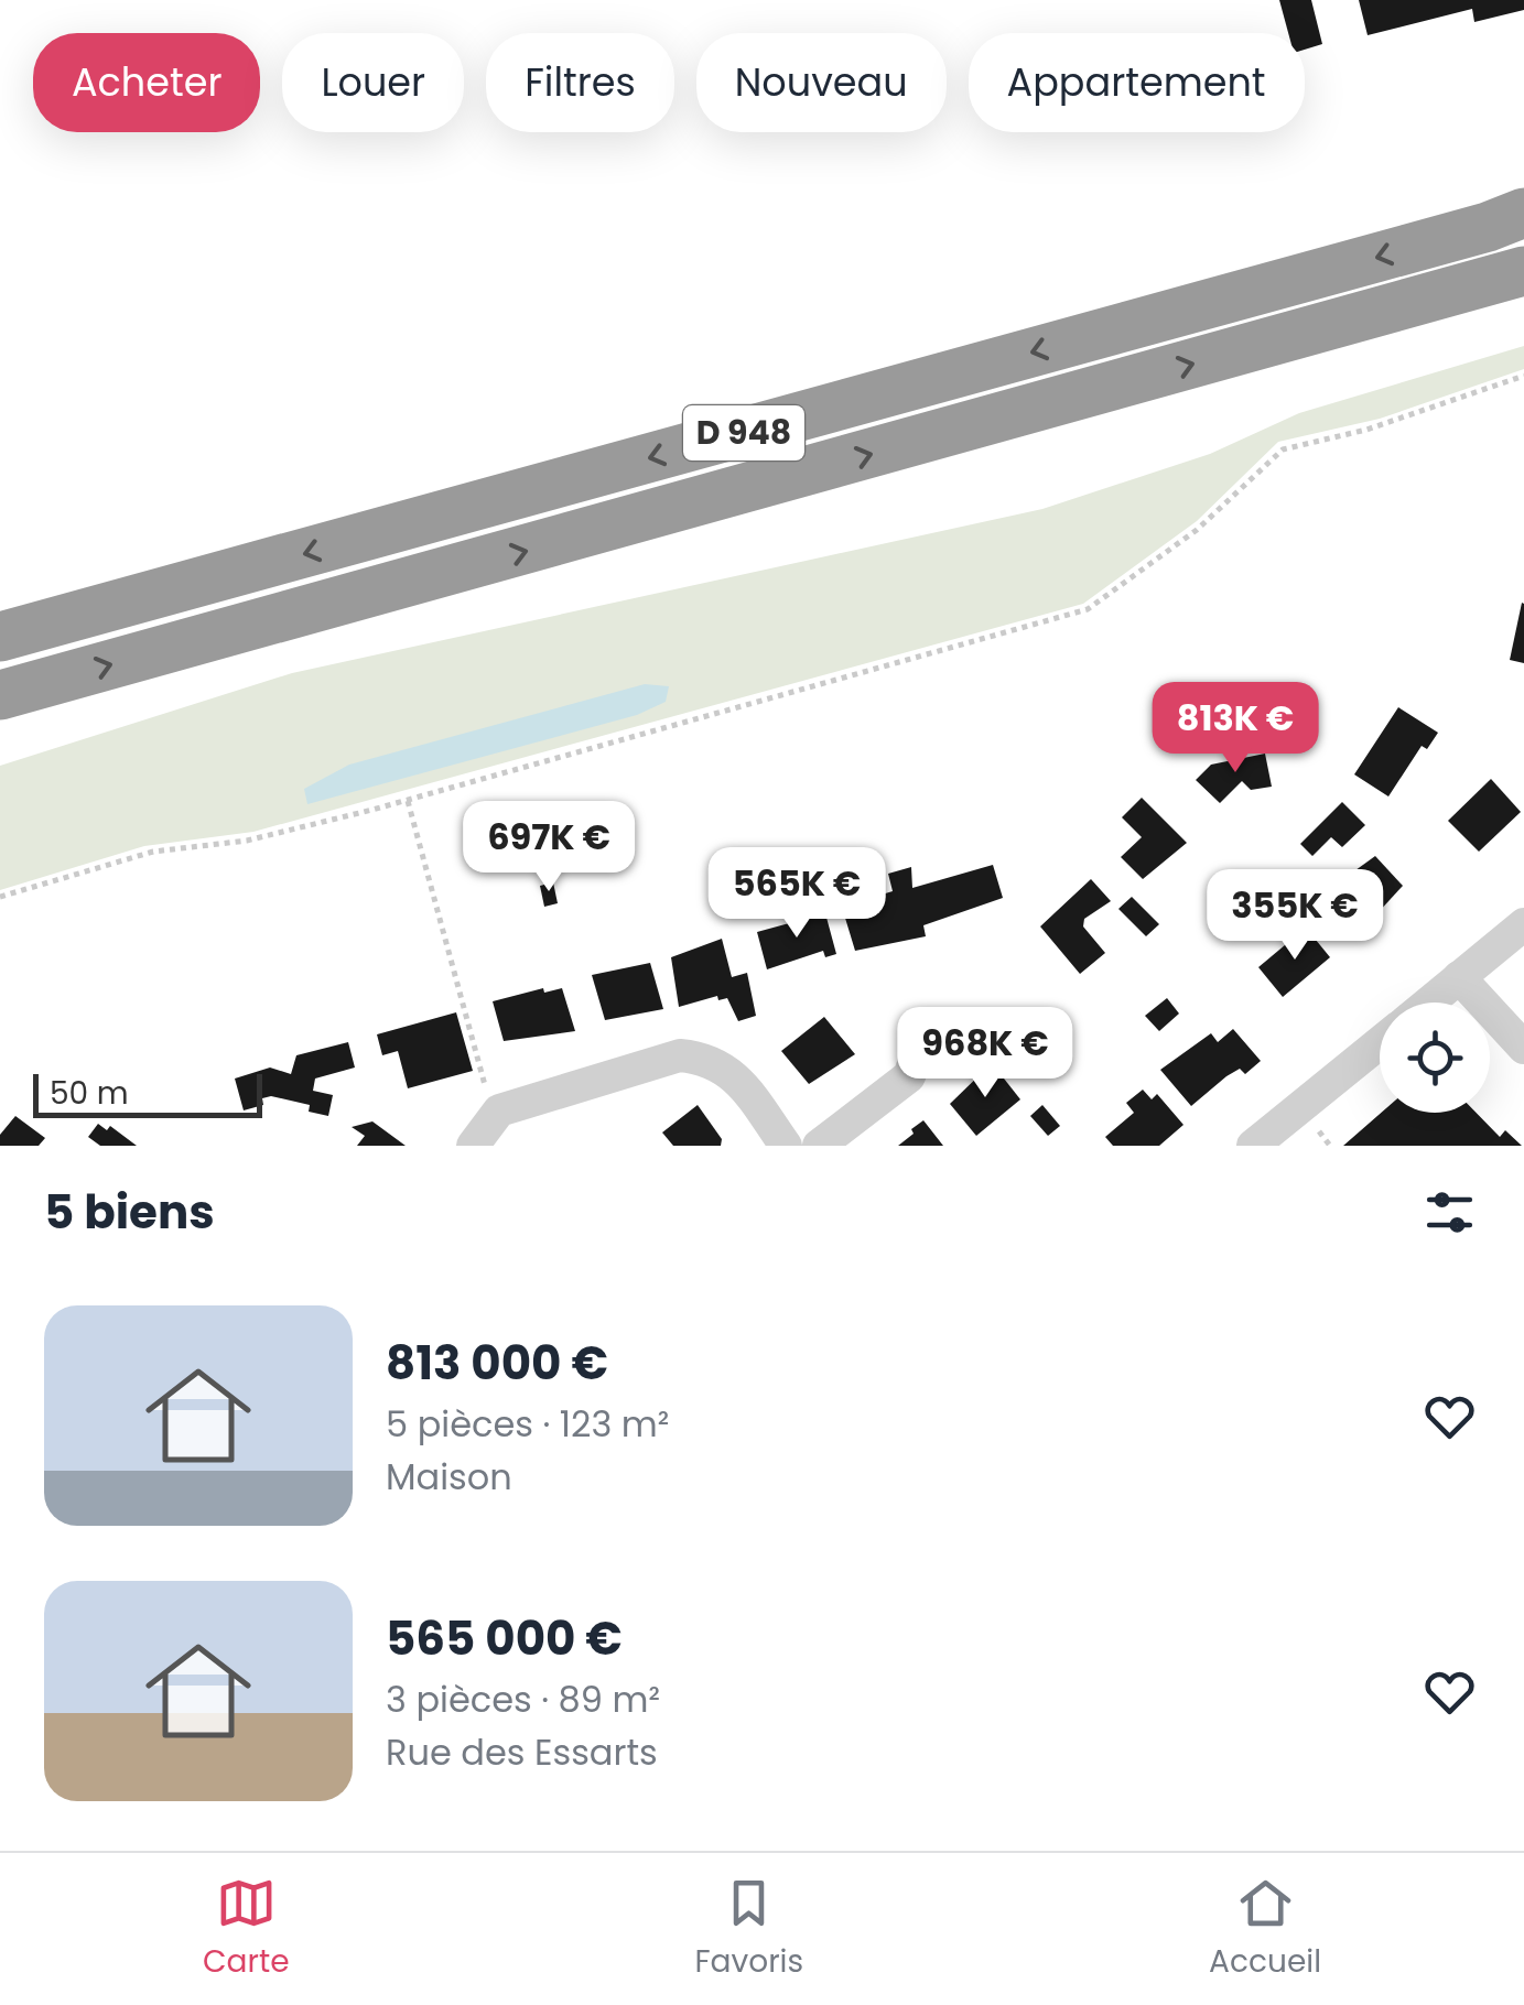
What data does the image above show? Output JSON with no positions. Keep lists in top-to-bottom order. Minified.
{"streets":{"highway":["D 948"]},"scale_bar":"50 m","page":{"chip":["Acheter","Louer","Filtres","Nouveau","Appartement"],"price":["813K €","697K €","565K €","355K €","968K €"],"scale":"50 m","heading":"5 biens","list":[{"name":"813 000 €","note":"5 pièces · 123 m² · Maison"},{"name":"565 000 €","note":"3 pièces · 89 m² · Rue des Essarts"}],"tabs":["Carte","Favoris","Accueil"]}}
